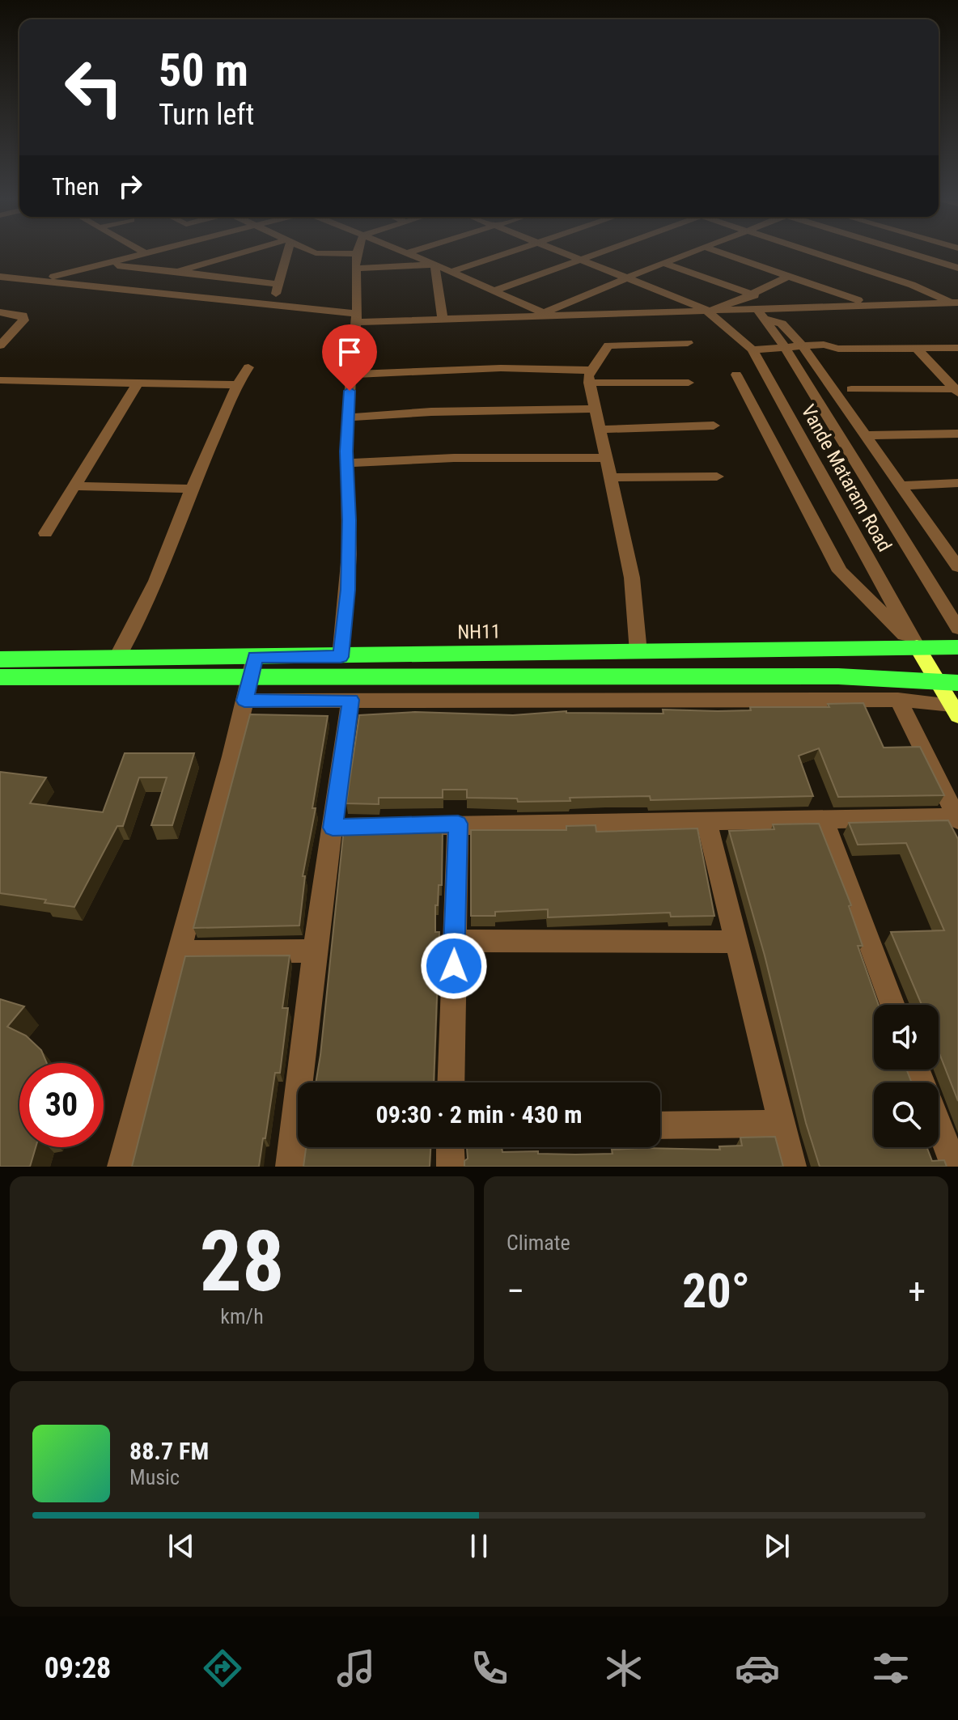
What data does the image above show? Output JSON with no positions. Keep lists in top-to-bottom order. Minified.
{"streets":{"highway":["NH11"],"street":["Vande Mataram Road"]},"crossings":[["Vande Mataram Road","NH11"]],"page":{"turn":["50 m","Turn left"],"then":"Then","limit":"30","trip":"09:30 · 2 min · 430 m","tile":[["28","km/h"],"Climate"],"heat":["−","20°","+"],"song":["88.7 FM","Music"],"tabs":"09:28"}}
